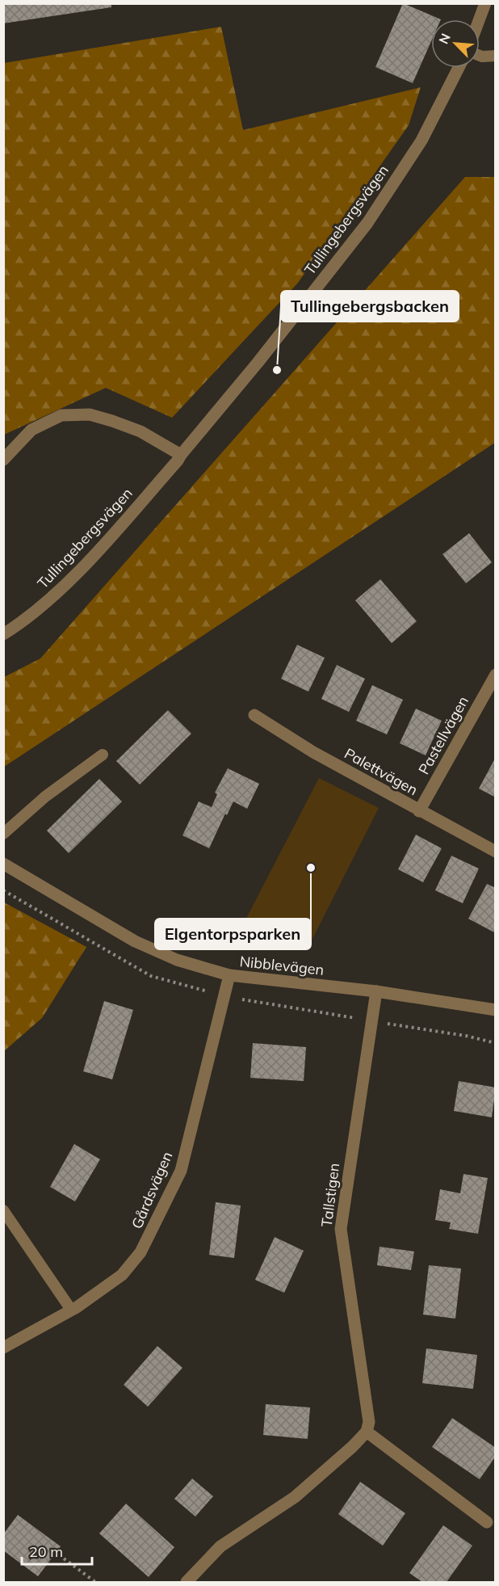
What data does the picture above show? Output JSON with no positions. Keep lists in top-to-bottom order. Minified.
{"streets":{"street":["Tullingebergsvägen","Pastellvägen","Palettvägen","Nibblevägen","Gårdsvägen","Tallstigen"]},"crossings":[["Pastellvägen","Palettvägen"],["Nibblevägen","Gårdsvägen"],["Nibblevägen","Tallstigen"]],"places":["Tullingebergsbacken","Elgentorpsparken"],"scale_bar":"20 m","north":"top left"}
